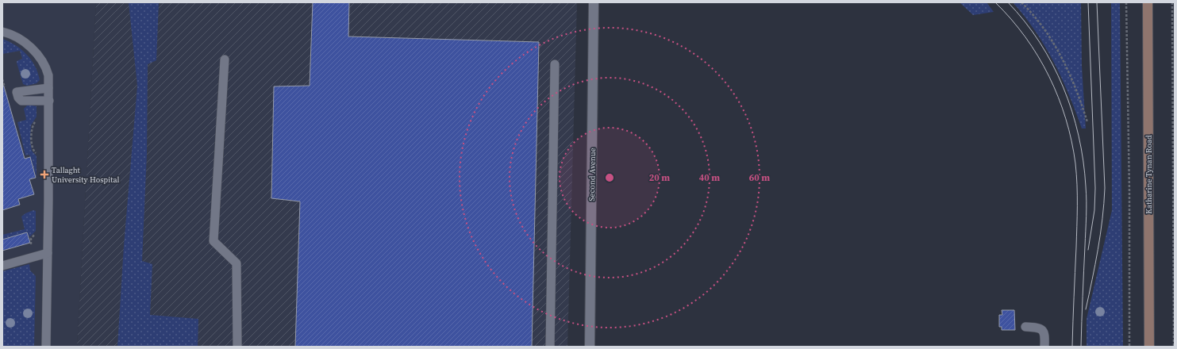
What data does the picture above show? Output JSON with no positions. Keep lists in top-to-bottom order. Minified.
{"streets":{"main road":["Katharine Tynan Road"],"street":["Second Avenue"]},"places":{"health":["Tallaght University Hospital"]},"rings":["20 m","40 m","60 m"]}
